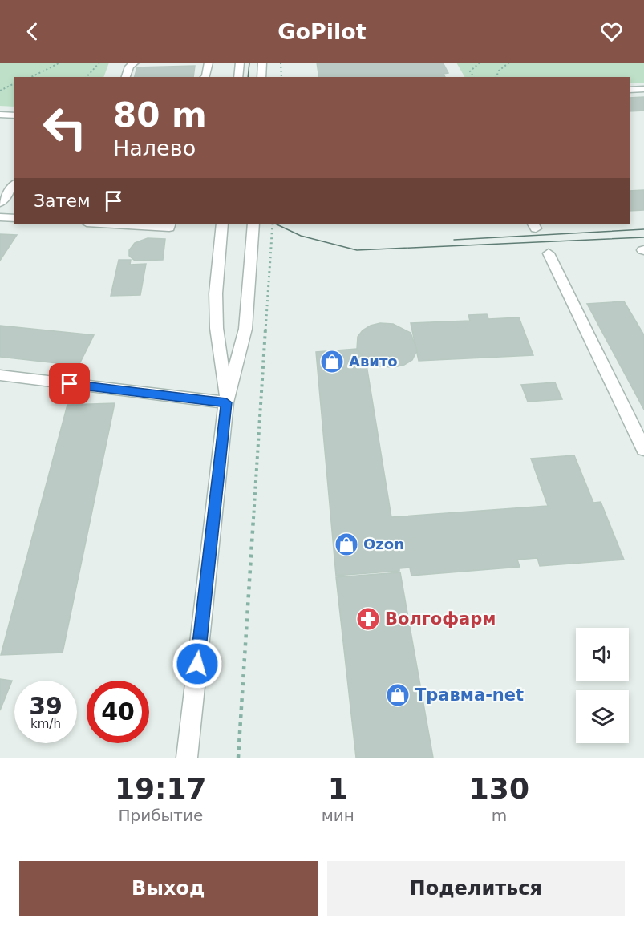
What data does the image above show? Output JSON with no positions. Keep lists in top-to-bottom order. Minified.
{"places":{"shop":["Авито","Ozon","Травма-net"],"pharmacy":["Волгофарм"]},"page":{"header":"GoPilot","turn":["80 m","Налево"],"then":"Затем","speed":"39 km/h","limit":"40","eta":["19:17","Прибытие","1","мин","130","m"],"buttons":["Выход","Поделиться"]}}
